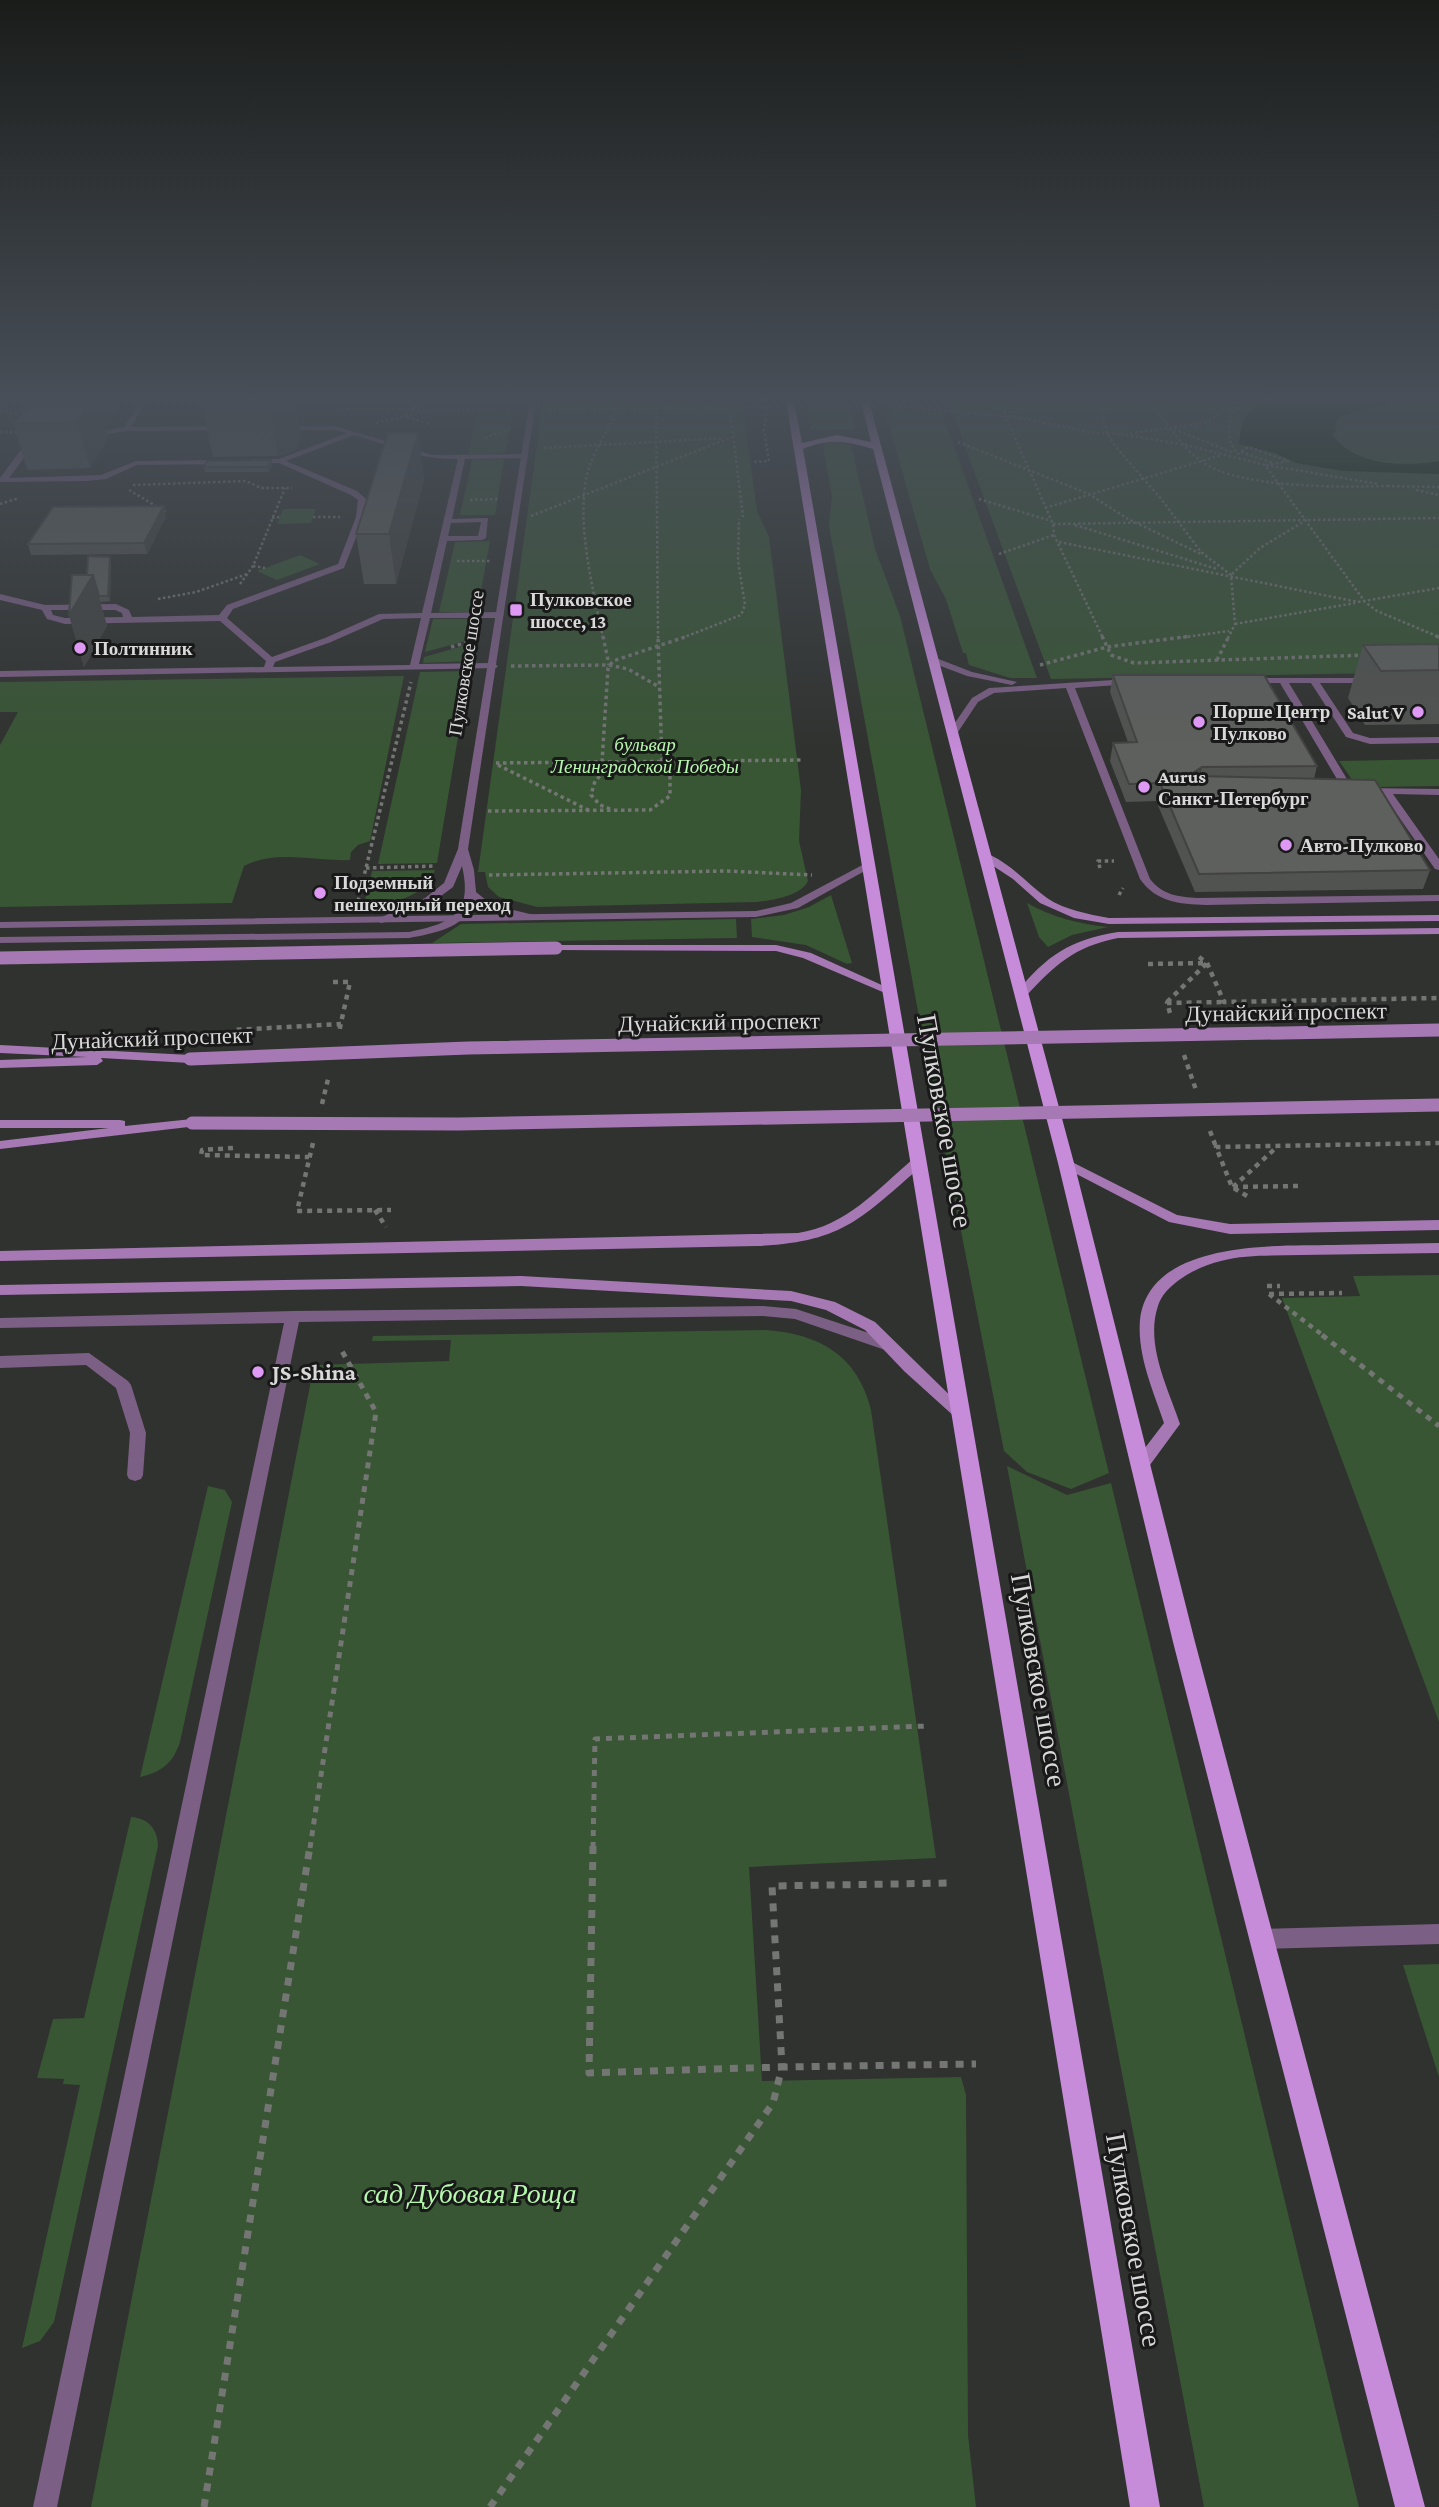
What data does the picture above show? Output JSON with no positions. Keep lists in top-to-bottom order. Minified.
{"streets":{"main road":["Пулковское шоссе","Дунайский проспект"]},"parks":["бульвар Ленинградской Победы","сад Дубовая Роща"],"places":{"transit":["Пулковское шоссе, 13"],"other":["Полтинник","Salut V","Порше Центр Пулково","Aurus Санкт-Петербург","Авто-Пулково","Подземный пешеходный переход","JS-Shina"]}}
